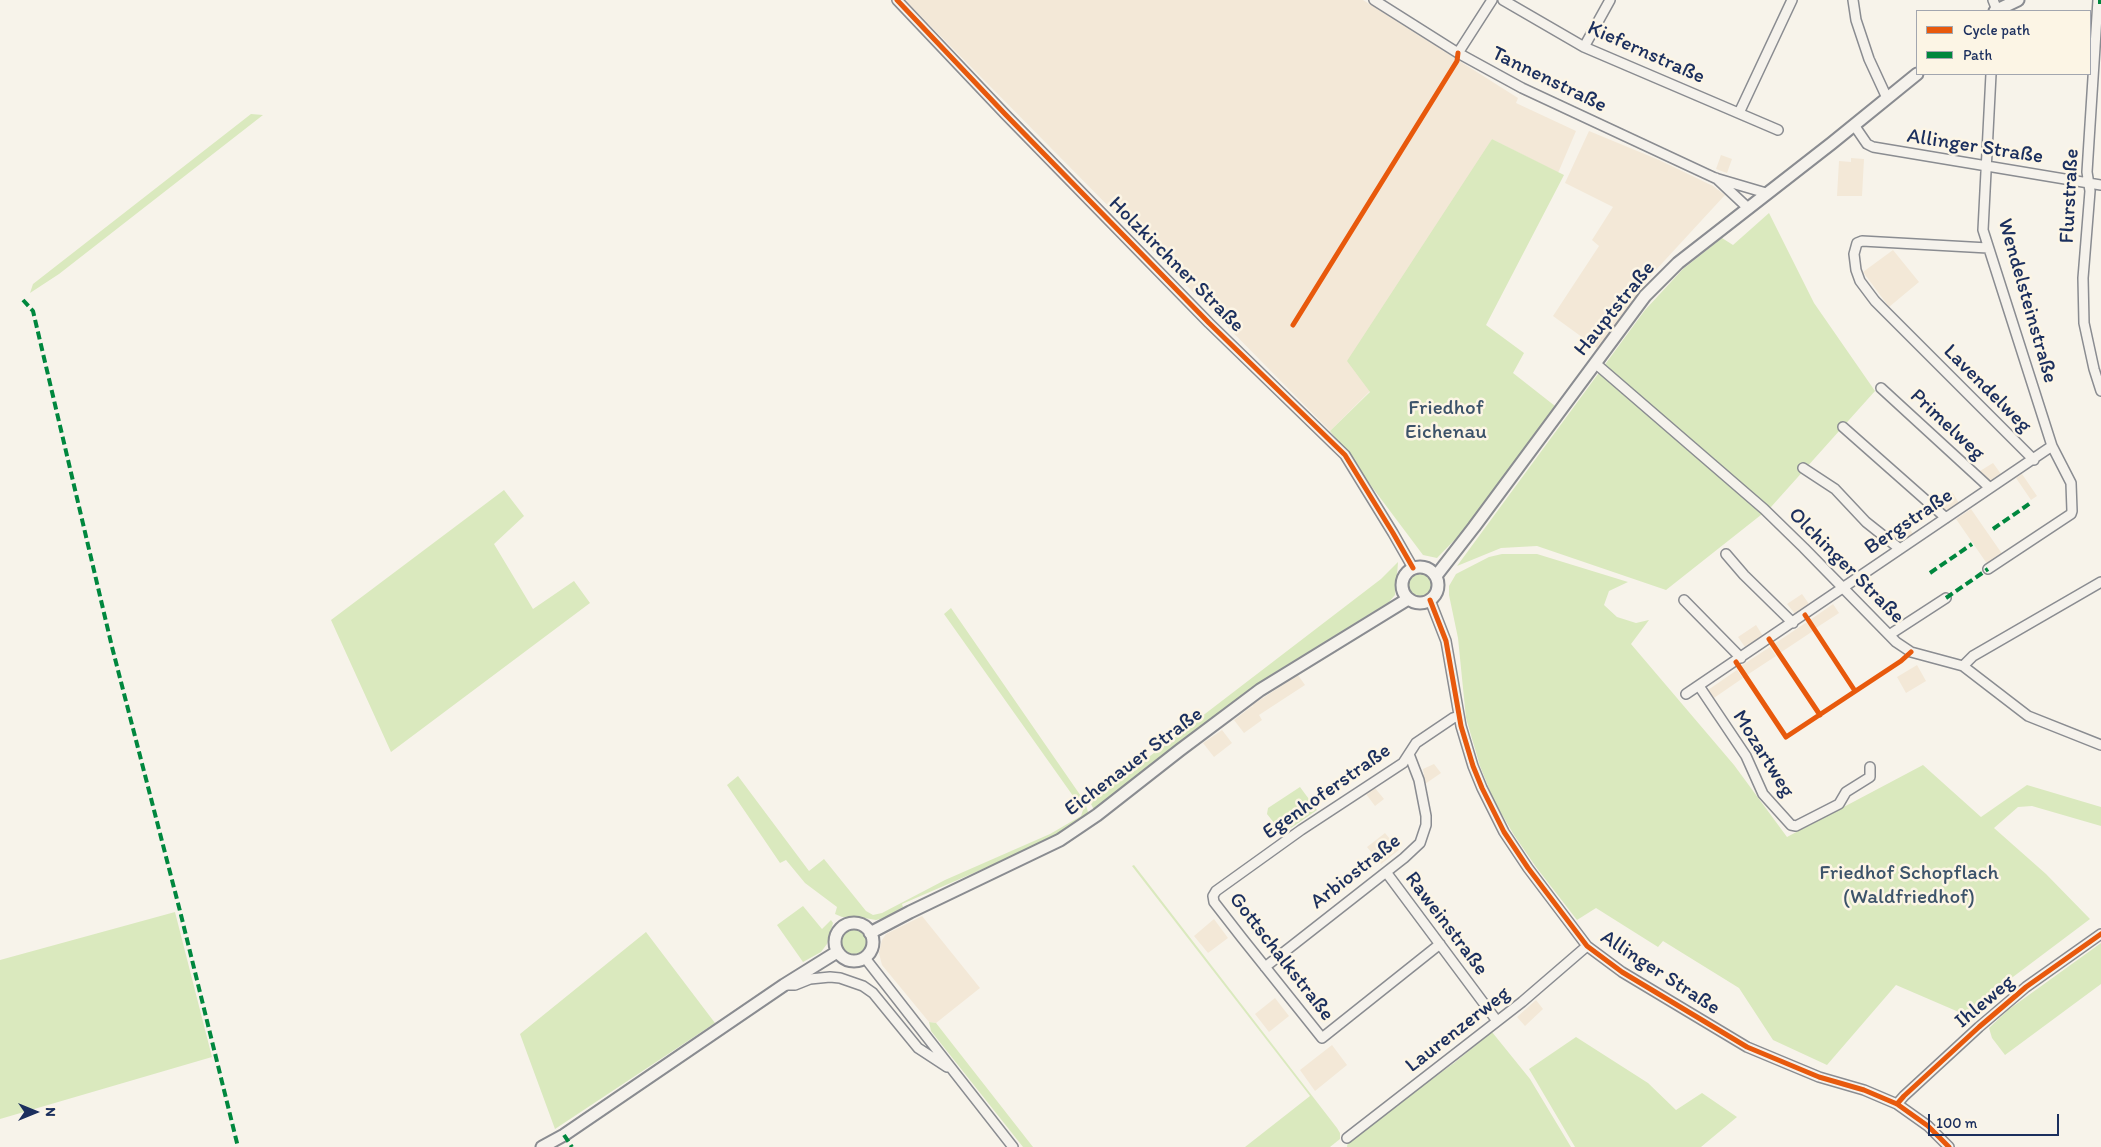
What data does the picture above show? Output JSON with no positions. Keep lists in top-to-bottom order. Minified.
{"streets":{"main road":["Hauptstraße","Eichenauer Straße"],"street":["Kiefernstraße","Tannenstraße","Allinger Straße","Flurstraße","Holzkirchner Straße","Wendelsteinstraße","Lavendelweg","Primelweg","Bergstraße","Olchinger Straße","Mozartweg","Egenhoferstraße","Arbiostraße","Raweinstraße","Gottschalkstraße","Ihleweg","Laurenzerweg"]},"crossings":[["Tannenstraße","Hauptstraße"],["Allinger Straße","Flurstraße"],["Allinger Straße","Holzkirchner Straße"],["Allinger Straße","Wendelsteinstraße"],["Allinger Straße","Hauptstraße"],["Allinger Straße","Eichenauer Straße"],["Allinger Straße","Egenhoferstraße"],["Allinger Straße","Ihleweg"],["Allinger Straße","Laurenzerweg"],["Holzkirchner Straße","Hauptstraße"],["Holzkirchner Straße","Eichenauer Straße"],["Wendelsteinstraße","Lavendelweg"],["Wendelsteinstraße","Bergstraße"],["Hauptstraße","Olchinger Straße"],["Hauptstraße","Eichenauer Straße"],["Lavendelweg","Bergstraße"],["Primelweg","Bergstraße"],["Bergstraße","Olchinger Straße"],["Bergstraße","Mozartweg"],["Egenhoferstraße","Arbiostraße"],["Egenhoferstraße","Gottschalkstraße"],["Arbiostraße","Raweinstraße"],["Arbiostraße","Gottschalkstraße"],["Raweinstraße","Gottschalkstraße"],["Raweinstraße","Laurenzerweg"]],"parks":["Friedhof Eichenau","Friedhof Schopflach (Waldfriedhof)"],"legend":["Cycle path","Path"],"scale_bar":"100 m","north":"right"}
